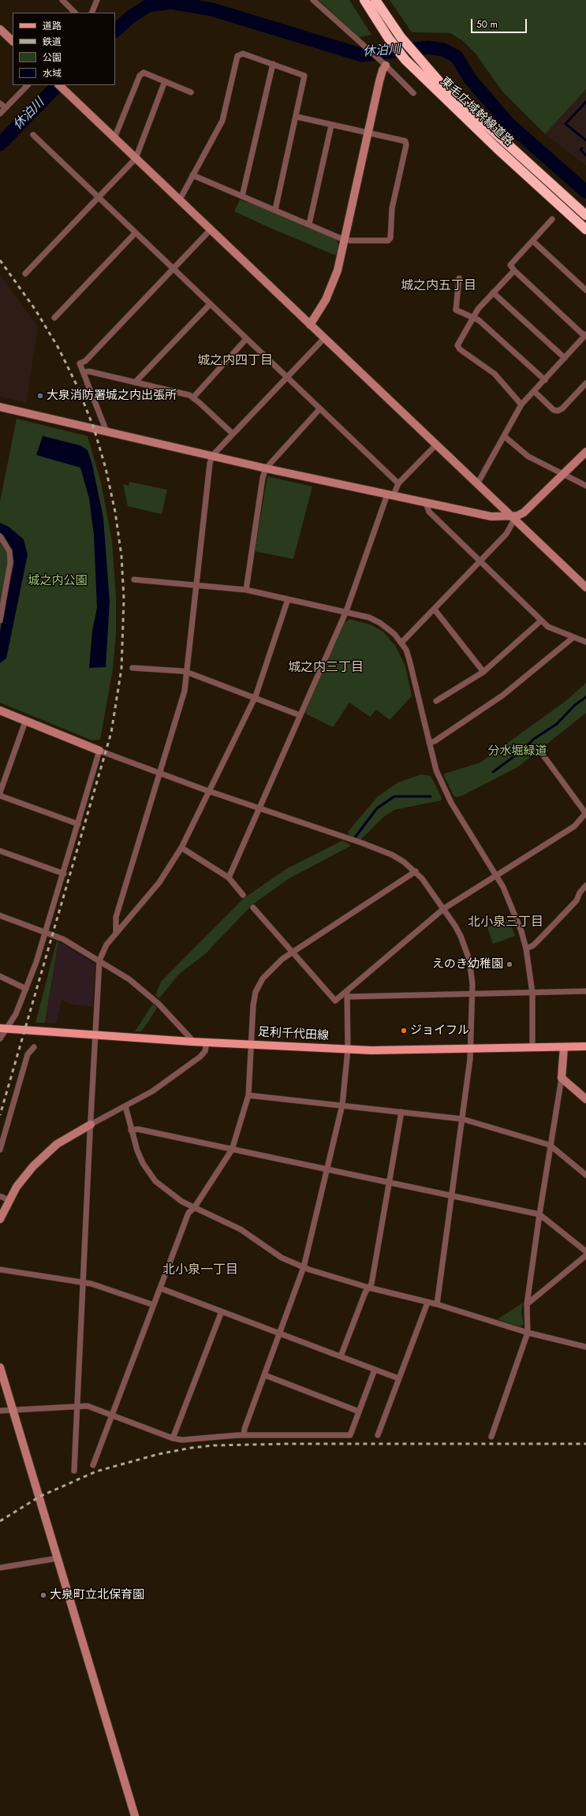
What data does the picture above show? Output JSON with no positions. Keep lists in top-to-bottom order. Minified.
{"streets":{"highway":["東毛広域幹線道路"],"main road":["足利千代田線"]},"districts":["城之内五丁目","城之内四丁目","城之内三丁目","北小泉三丁目","北小泉一丁目"],"water":["休泊川"],"parks":["城之内公園","分水堀緑道"],"places":["大泉消防署城之内出張所","えのき幼稚園","ジョイフル","大泉町立北保育園"],"legend":["道路","鉄道","公園","水域"],"scale_bar":"50 m"}
